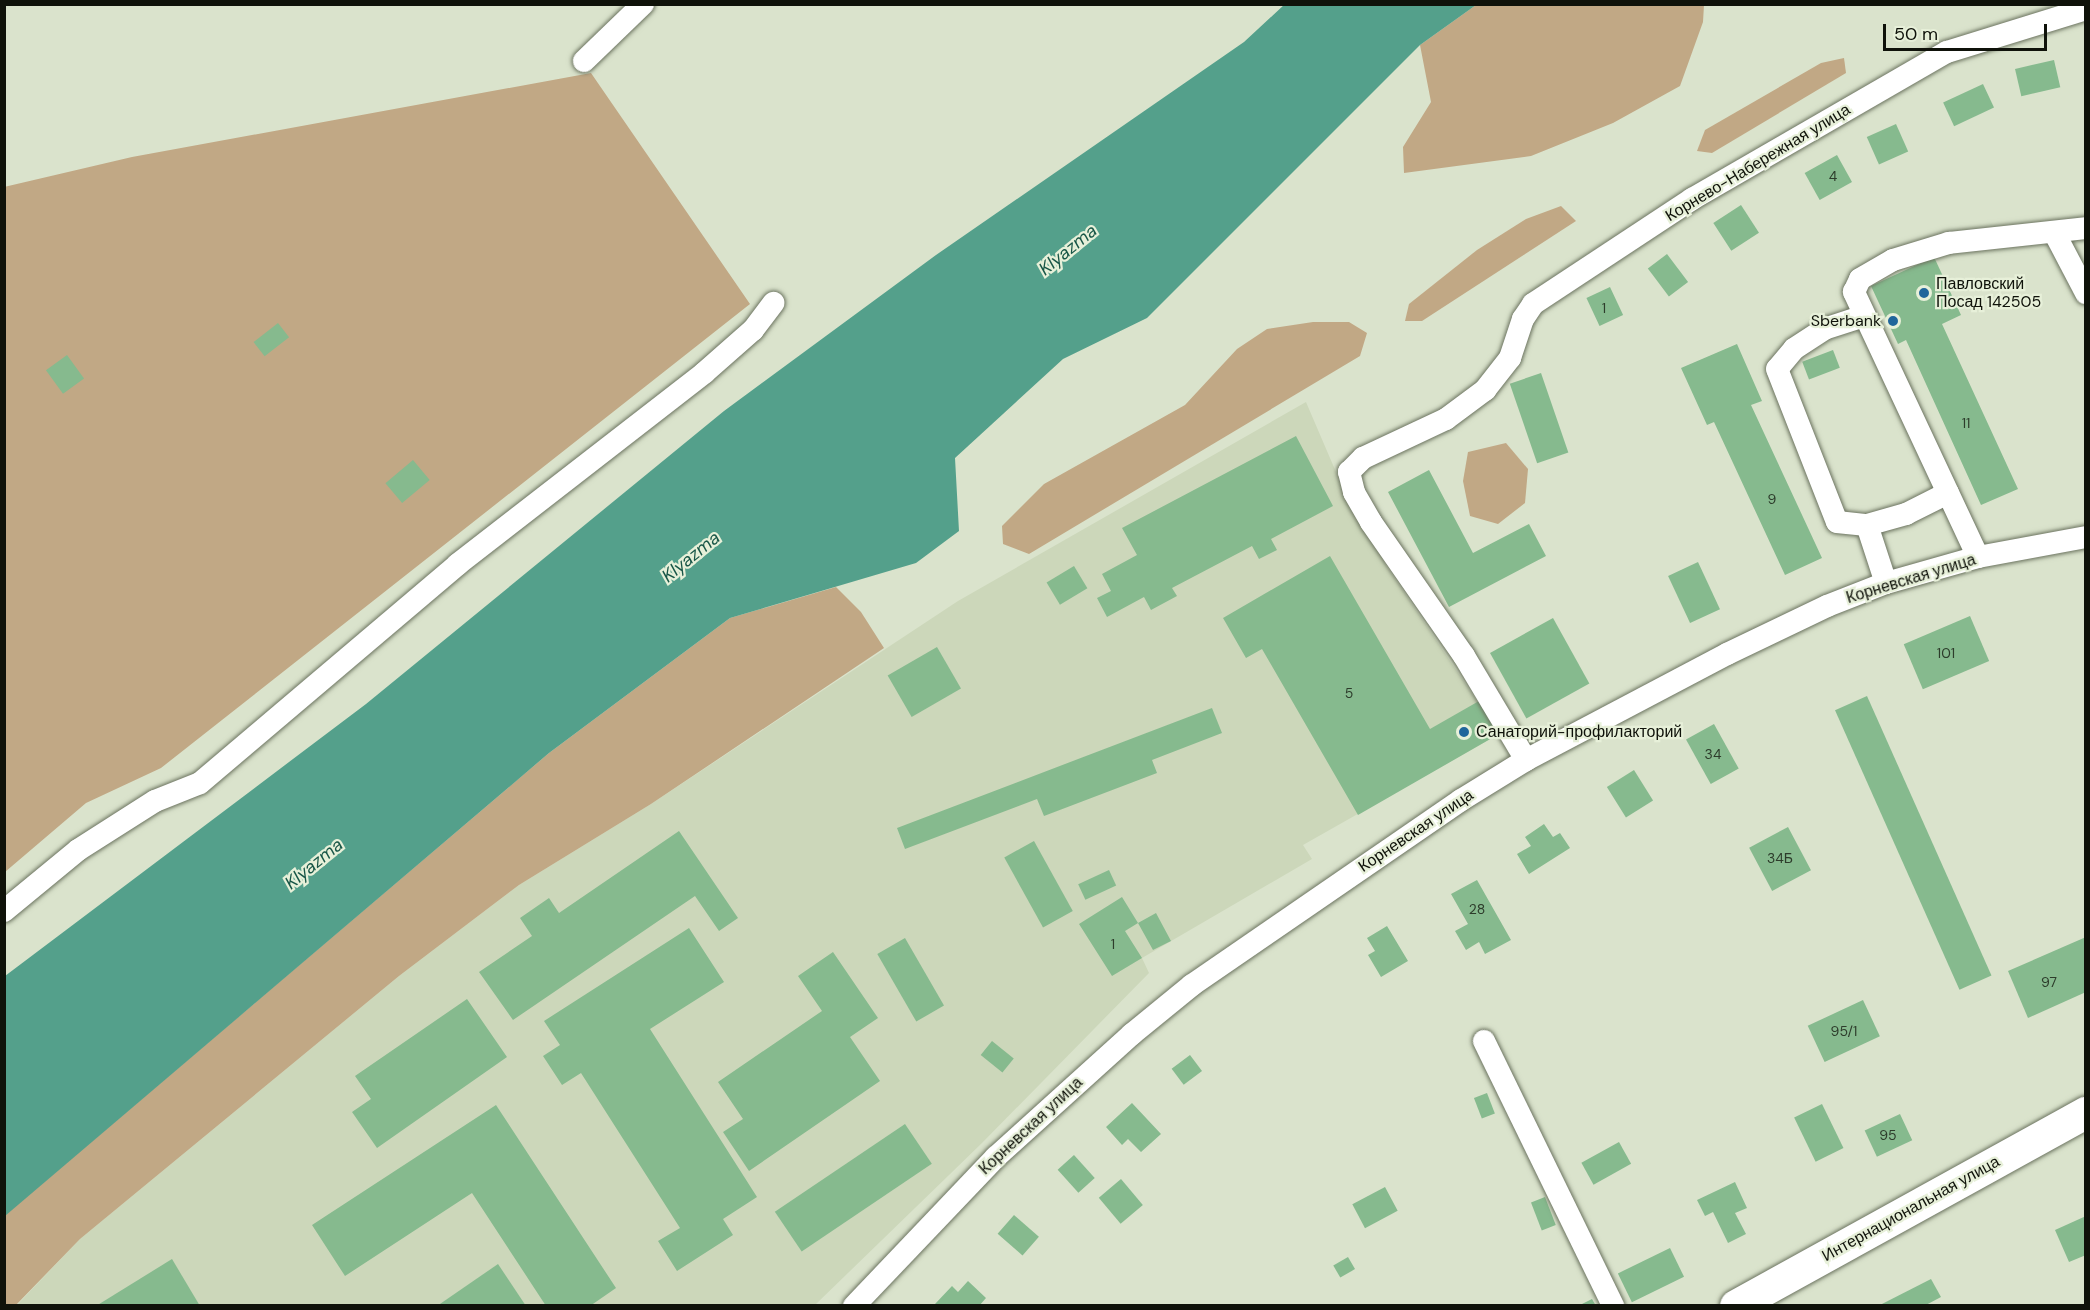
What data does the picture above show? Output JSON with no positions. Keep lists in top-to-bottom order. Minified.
{"streets":{"street":["Корнево-Набережная улица","Корневская улица","Интернациональная улица"]},"crossings":[["Корнево-Набережная улица","Корневская улица"]],"water":["Klyazma"],"places":["Павловский Посад 142505","Sberbank","Санаторий-профилакторий"],"house_numbers":["4","1","11","9","101","5","34","34Б","28","1","97","95/1","95"],"scale_bar":"50 m"}
